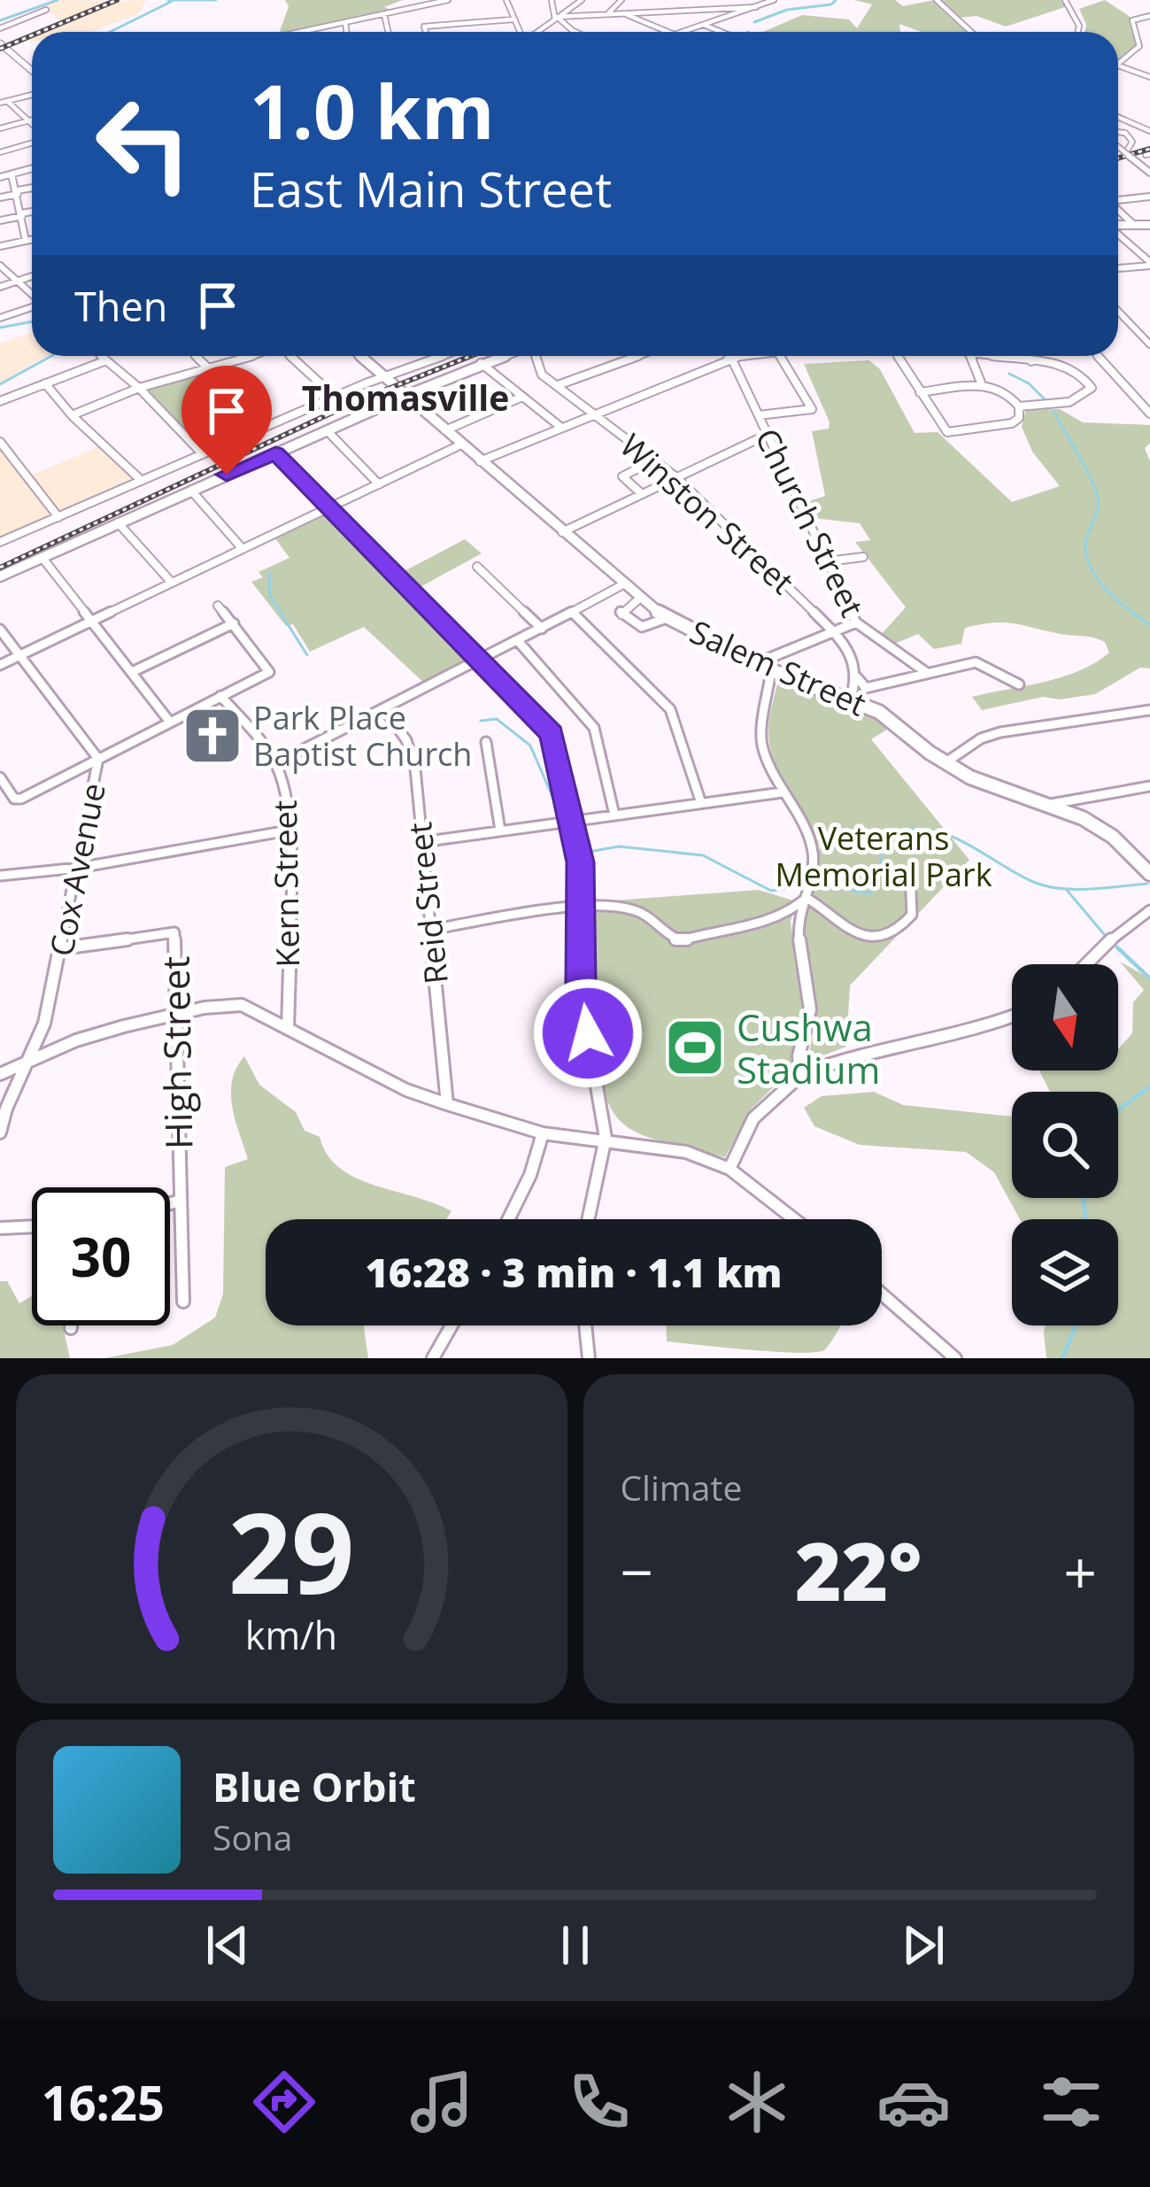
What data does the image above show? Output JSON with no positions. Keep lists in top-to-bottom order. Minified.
{"streets":{"main road":["Salem Street"],"street":["Winston Street","Church Street","Cox Avenue","Kern Street","Reid Street","High Street"]},"crossings":[["Cox Avenue","High Street"]],"districts":["Thomasville"],"parks":["Veterans Memorial Park"],"places":{"church":["Park Place Baptist Church"],"sports":["Cushwa Stadium"]},"north":"bottom","page":{"turn":["1.0 km","East Main Street"],"then":"Then","limit":"30","trip":"16:28 · 3 min · 1.1 km","tile":"Climate","heat":["−","22°","+"],"song":["Blue Orbit","Sona"],"tabs":"16:25","gauge":["29","km/h"]}}
